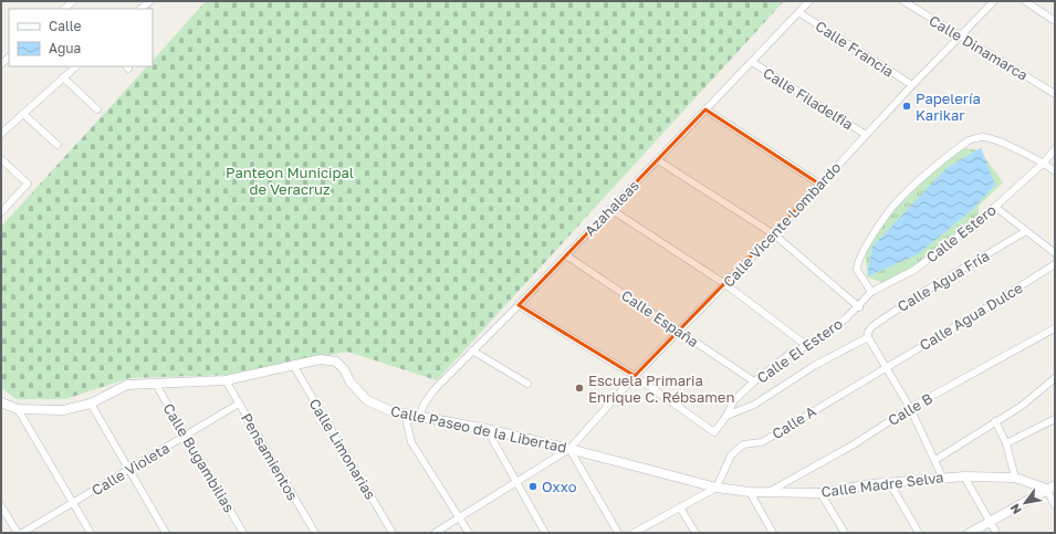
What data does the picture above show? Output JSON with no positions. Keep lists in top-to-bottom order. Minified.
{"streets":{"street":["Calle Dinamarca","Calle Francia","Calle Filadelfia","Azahaleas","Calle Vicente Lombardo","Calle Estero","Calle Agua Fría","Calle Agua Dulce","Calle España","Calle El Estero","Calle B","Calle A","Calle Paseo de la Libertad","Calle Limonarias","Pensamientos","Calle Bugambilias","Calle Violeta","Calle Madre Selva"]},"crossings":[["Calle Dinamarca","Calle Vicente Lombardo"],["Calle Francia","Azahaleas"],["Calle Francia","Calle Vicente Lombardo"],["Calle Filadelfia","Azahaleas"],["Calle Filadelfia","Calle Vicente Lombardo"],["Azahaleas","Calle España"],["Azahaleas","Calle Paseo de la Libertad"],["Calle Vicente Lombardo","Calle España"],["Calle Vicente Lombardo","Calle El Estero"],["Calle Vicente Lombardo","Calle Paseo de la Libertad"],["Calle Estero","Calle El Estero"],["Calle Agua Dulce","Calle A"],["Calle España","Calle El Estero"],["Calle B","Calle Madre Selva"],["Calle A","Calle Paseo de la Libertad"],["Calle A","Calle Madre Selva"],["Calle Paseo de la Libertad","Calle Limonarias"],["Calle Paseo de la Libertad","Pensamientos"],["Calle Paseo de la Libertad","Calle Bugambilias"],["Calle Paseo de la Libertad","Calle Madre Selva"],["Pensamientos","Calle Violeta"],["Calle Bugambilias","Calle Violeta"]],"parks":["Panteon Municipal de Veracruz"],"places":["Papelería Karikar","Escuela Primaria Enrique C. Rébsamen","Oxxo"],"legend":["Calle","Agua"],"north":"bottom left"}
